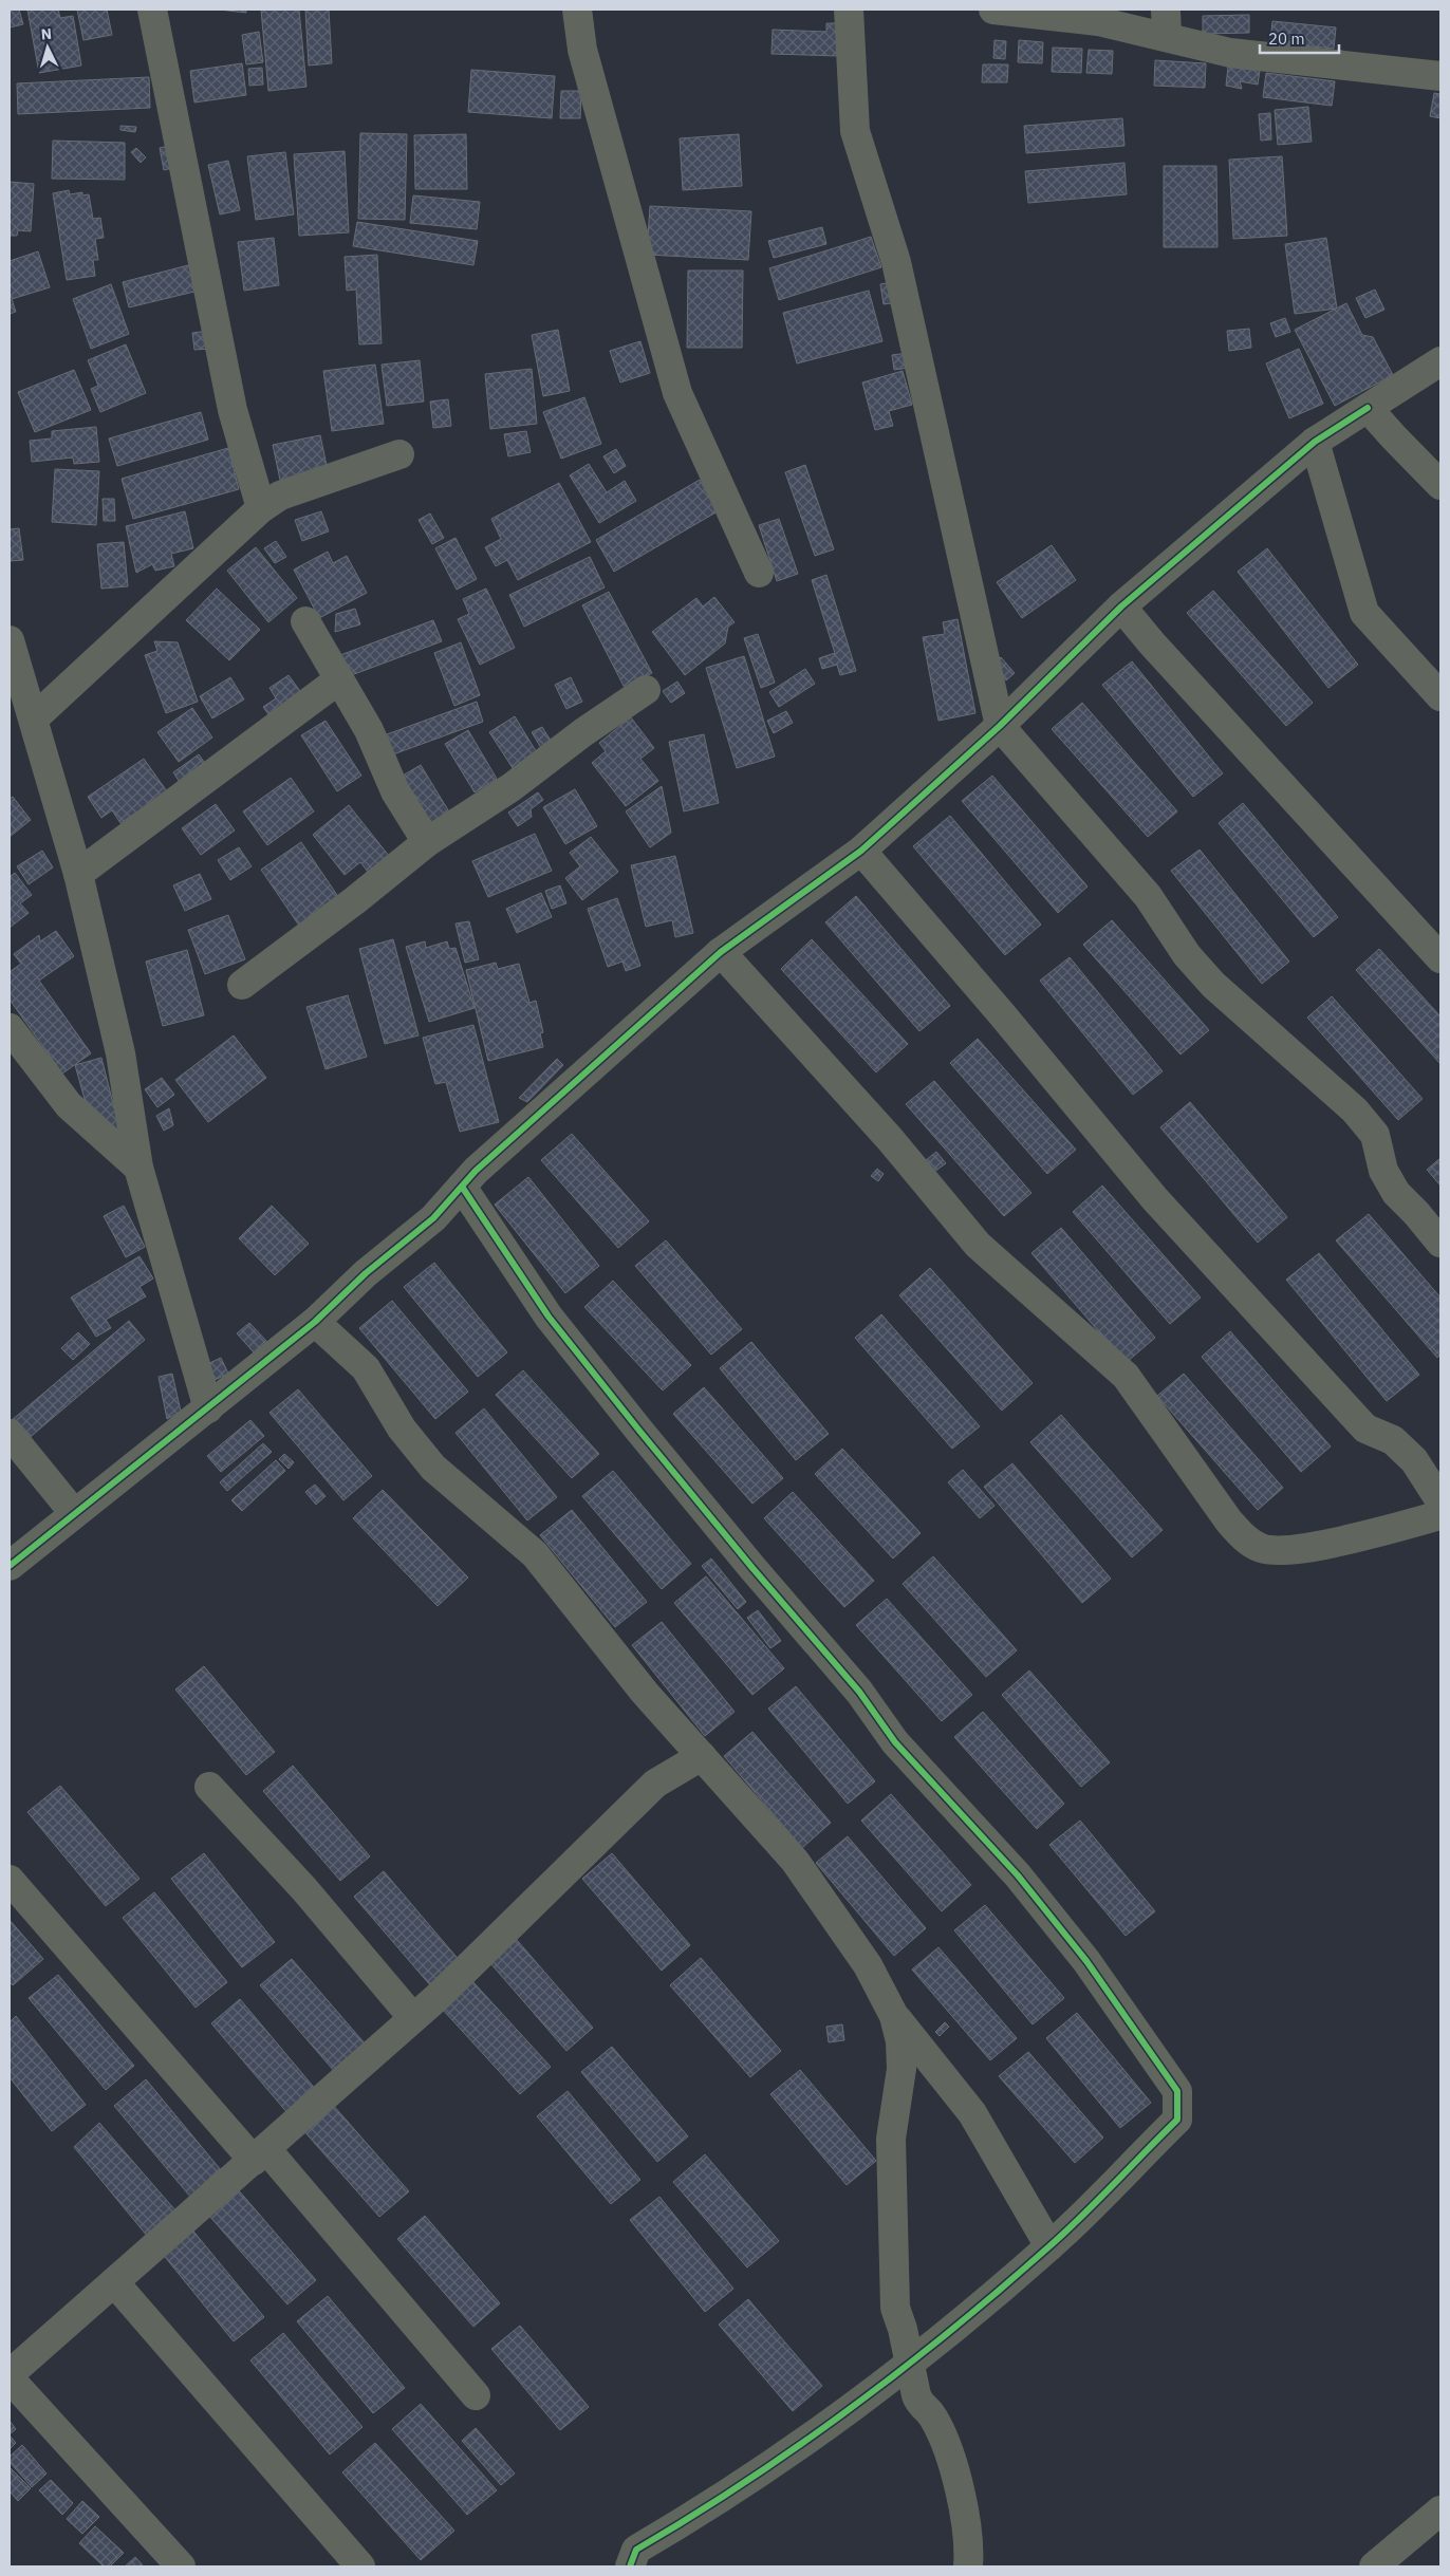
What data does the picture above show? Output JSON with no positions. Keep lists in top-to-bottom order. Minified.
{"scale_bar":"20 m","north":"top"}
